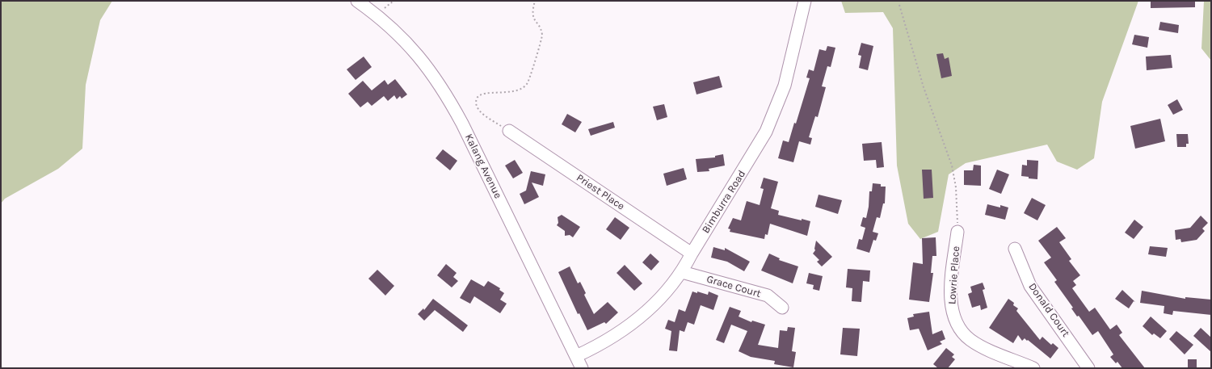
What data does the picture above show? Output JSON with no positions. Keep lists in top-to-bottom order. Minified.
{"streets":{"street":["Kalang Avenue","Priest Place","Bimburra Road","Lowrie Place","Grace Court","Donald Court"]},"crossings":[["Kalang Avenue","Bimburra Road"],["Priest Place","Bimburra Road"],["Bimburra Road","Grace Court"]]}
